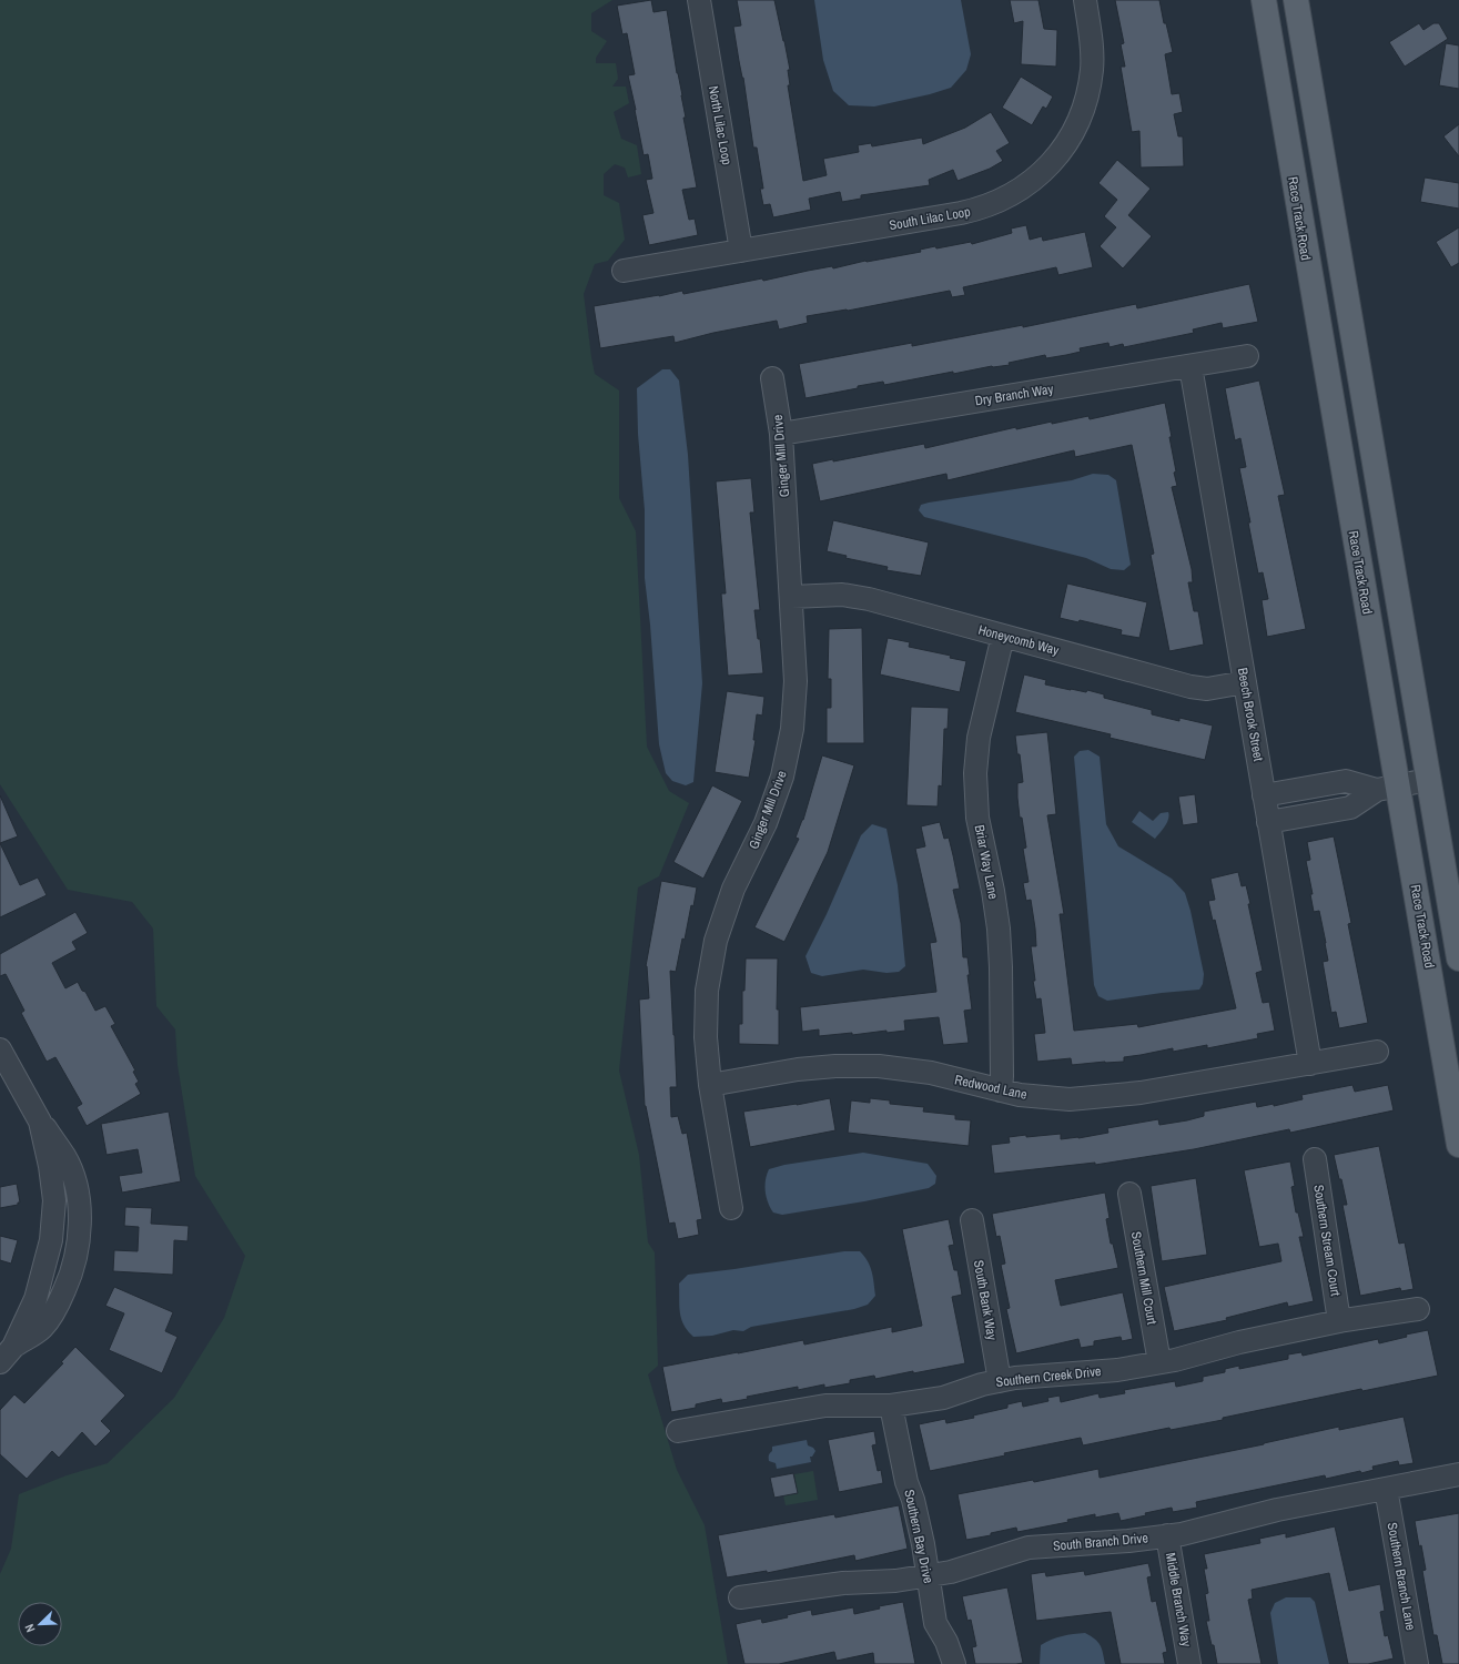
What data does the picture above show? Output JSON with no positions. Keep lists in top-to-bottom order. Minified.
{"streets":{"main road":["Race Track Road"],"street":["North Lilac Loop","South Lilac Loop","Dry Branch Way","Ginger Mill Drive","Honeycomb Way","Beech Brook Street","Briar Way Lane","Redwood Lane","Southern Stream Court","Southern Mill Court","South Bank Way","Southern Creek Drive","Southern Bay Drive","South Branch Drive","Southern Branch Lane","Middle Branch Way"]},"crossings":[["North Lilac Loop","South Lilac Loop"],["Dry Branch Way","Ginger Mill Drive"],["Dry Branch Way","Beech Brook Street"],["Ginger Mill Drive","Honeycomb Way"],["Ginger Mill Drive","Redwood Lane"],["Honeycomb Way","Beech Brook Street"],["Honeycomb Way","Briar Way Lane"],["Beech Brook Street","Redwood Lane"],["Briar Way Lane","Redwood Lane"],["Southern Stream Court","Southern Creek Drive"],["Southern Mill Court","Southern Creek Drive"],["South Bank Way","Southern Creek Drive"],["Southern Creek Drive","Southern Bay Drive"],["Southern Bay Drive","South Branch Drive"],["South Branch Drive","Southern Branch Lane"],["South Branch Drive","Middle Branch Way"]],"north":"bottom left"}
